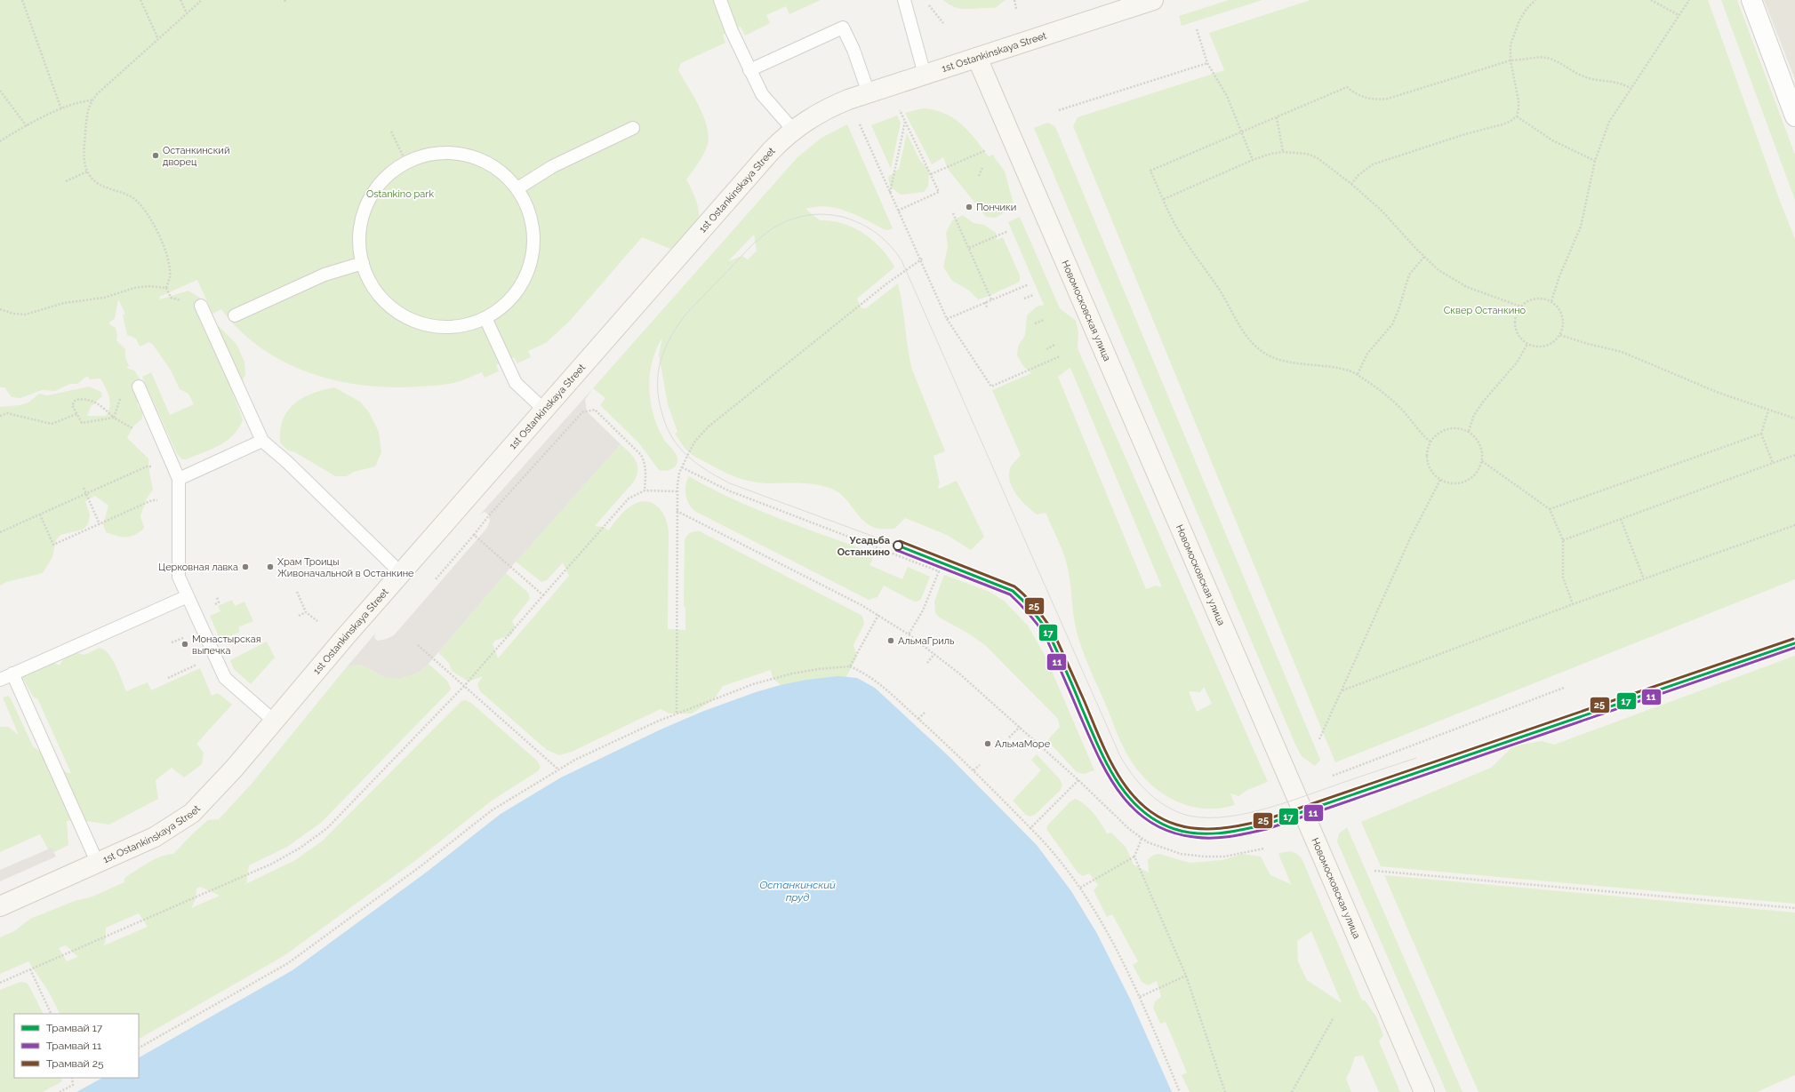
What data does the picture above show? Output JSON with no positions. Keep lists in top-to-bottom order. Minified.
{"streets":{"street":["1st Ostankinskaya Street","Новомосковская улица"]},"crossings":[["1st Ostankinskaya Street","Новомосковская улица"]],"water":["Останкинский пруд"],"parks":["Ostankino park","Сквер Останкино"],"places":["Останкинский дворец","Пончики","Усадьба Останкино","Церковная лавка","Храм Троицы Живоначальной в Останкине","АльмаГриль","Монастырская выпечка","АльмаМоре"],"lines":["tram line 25","tram line 17","tram line 11"],"legend":["Трамвай 17","Трамвай 11","Трамвай 25"]}
